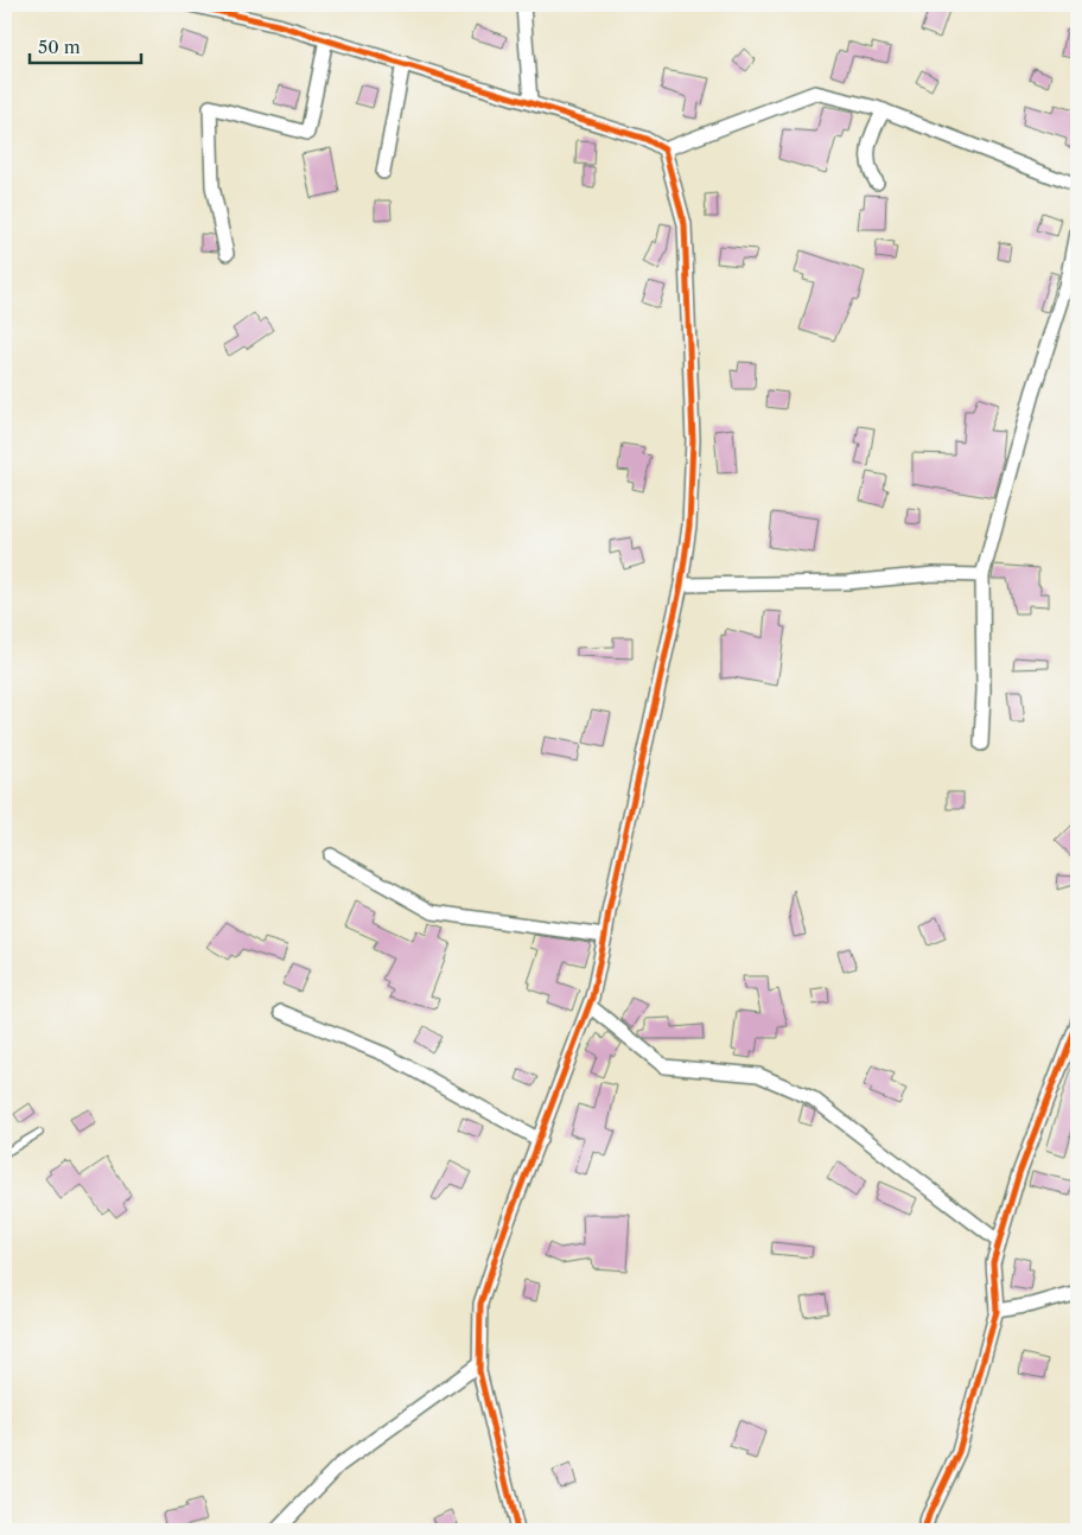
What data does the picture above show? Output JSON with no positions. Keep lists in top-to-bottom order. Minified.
{"scale_bar":"50 m"}
